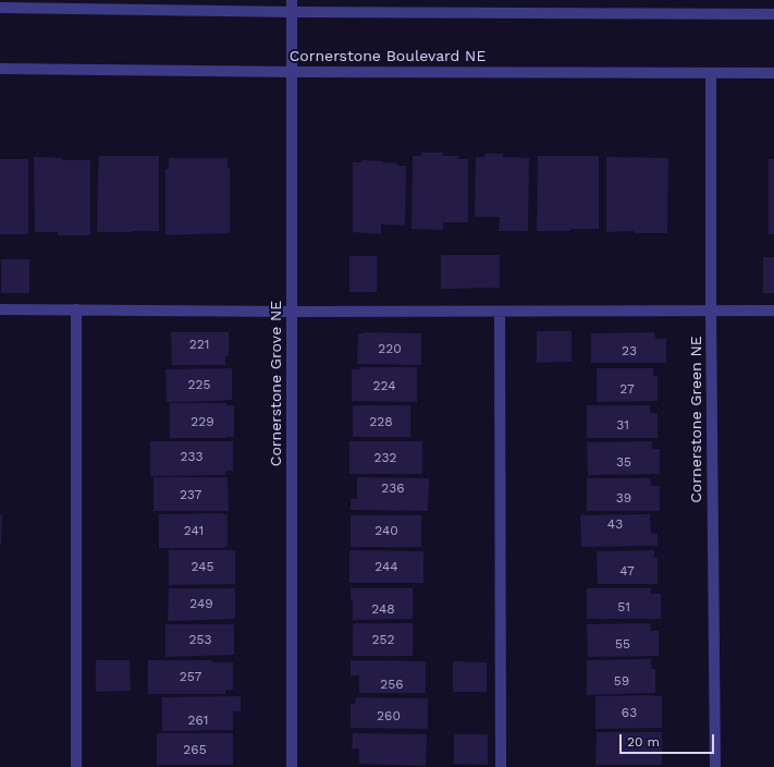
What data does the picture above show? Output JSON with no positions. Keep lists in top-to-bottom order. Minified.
{"streets":{"street":["Cornerstone Boulevard NE","Cornerstone Grove NE","Cornerstone Green NE"]},"crossings":[["Cornerstone Boulevard NE","Cornerstone Grove NE"],["Cornerstone Boulevard NE","Cornerstone Green NE"]],"house_numbers":["221","220","23","225","224","27","229","228","31","233","232","35","236","237","39","43","241","240","245","244","47","249","51","248","253","252","55","257","59","256","63","260","261","265"],"scale_bar":"20 m"}
